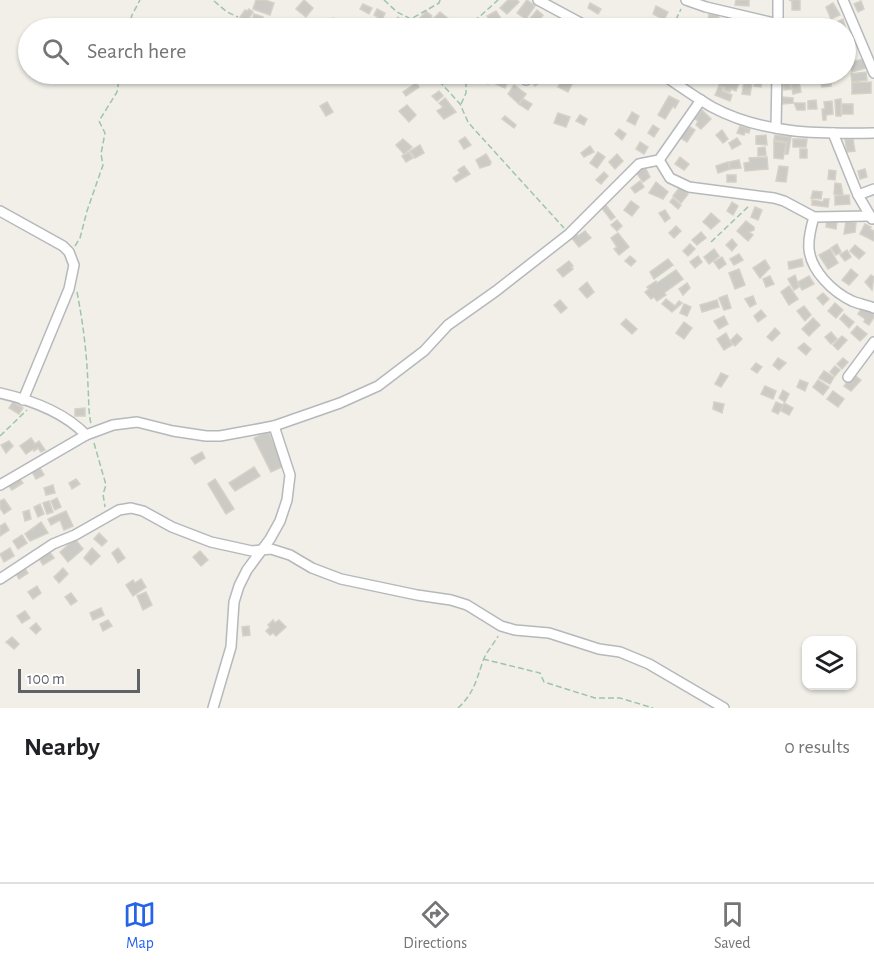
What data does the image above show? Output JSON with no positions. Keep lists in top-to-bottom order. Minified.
{"scale_bar":"100 m","page":{"search":"Search here","scale":"100 m","heading":["Nearby","0 results"],"nav":["Map","Directions","Saved"]}}
